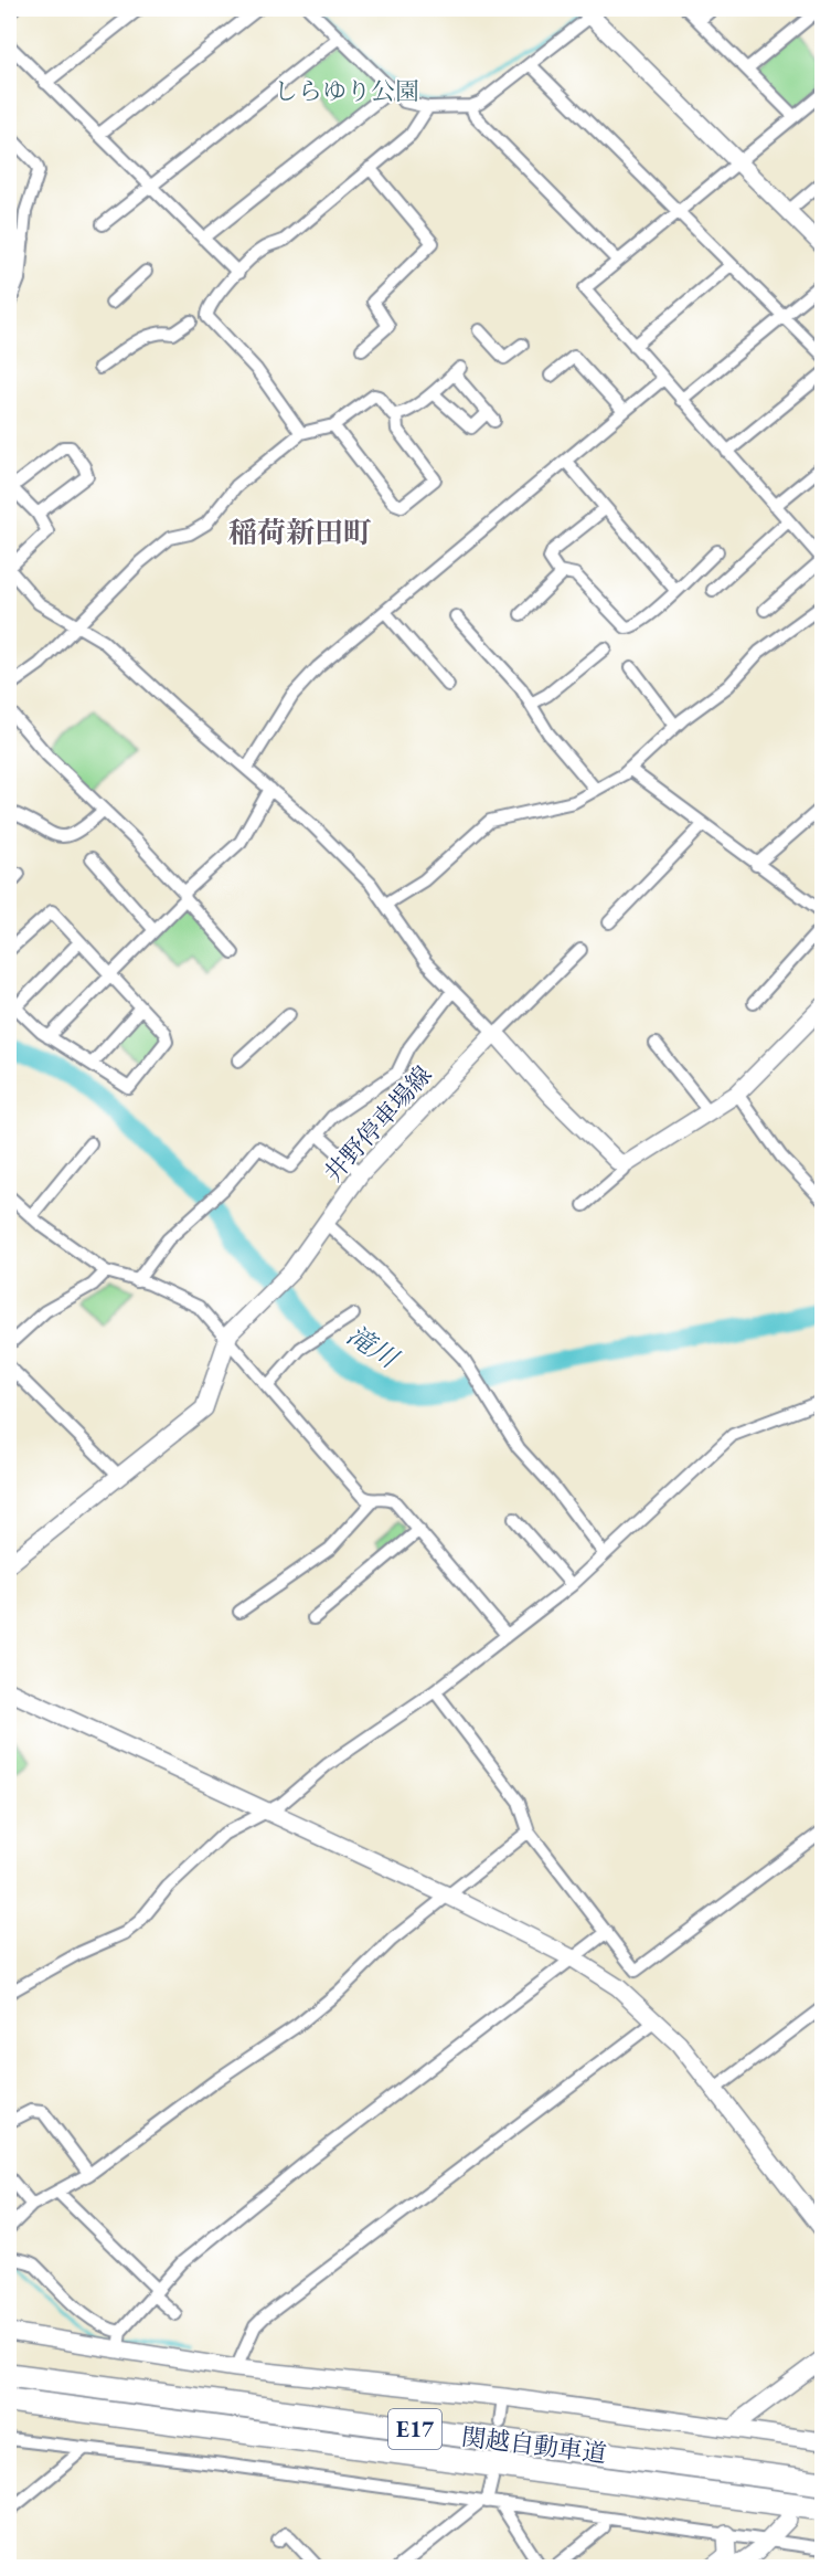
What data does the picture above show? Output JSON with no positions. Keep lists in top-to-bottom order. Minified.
{"streets":{"highway":["E17","関越自動車道"],"street":["井野停車場線"]},"districts":["稲荷新田町"],"water":["滝川"],"parks":["しらゆり公園"]}
